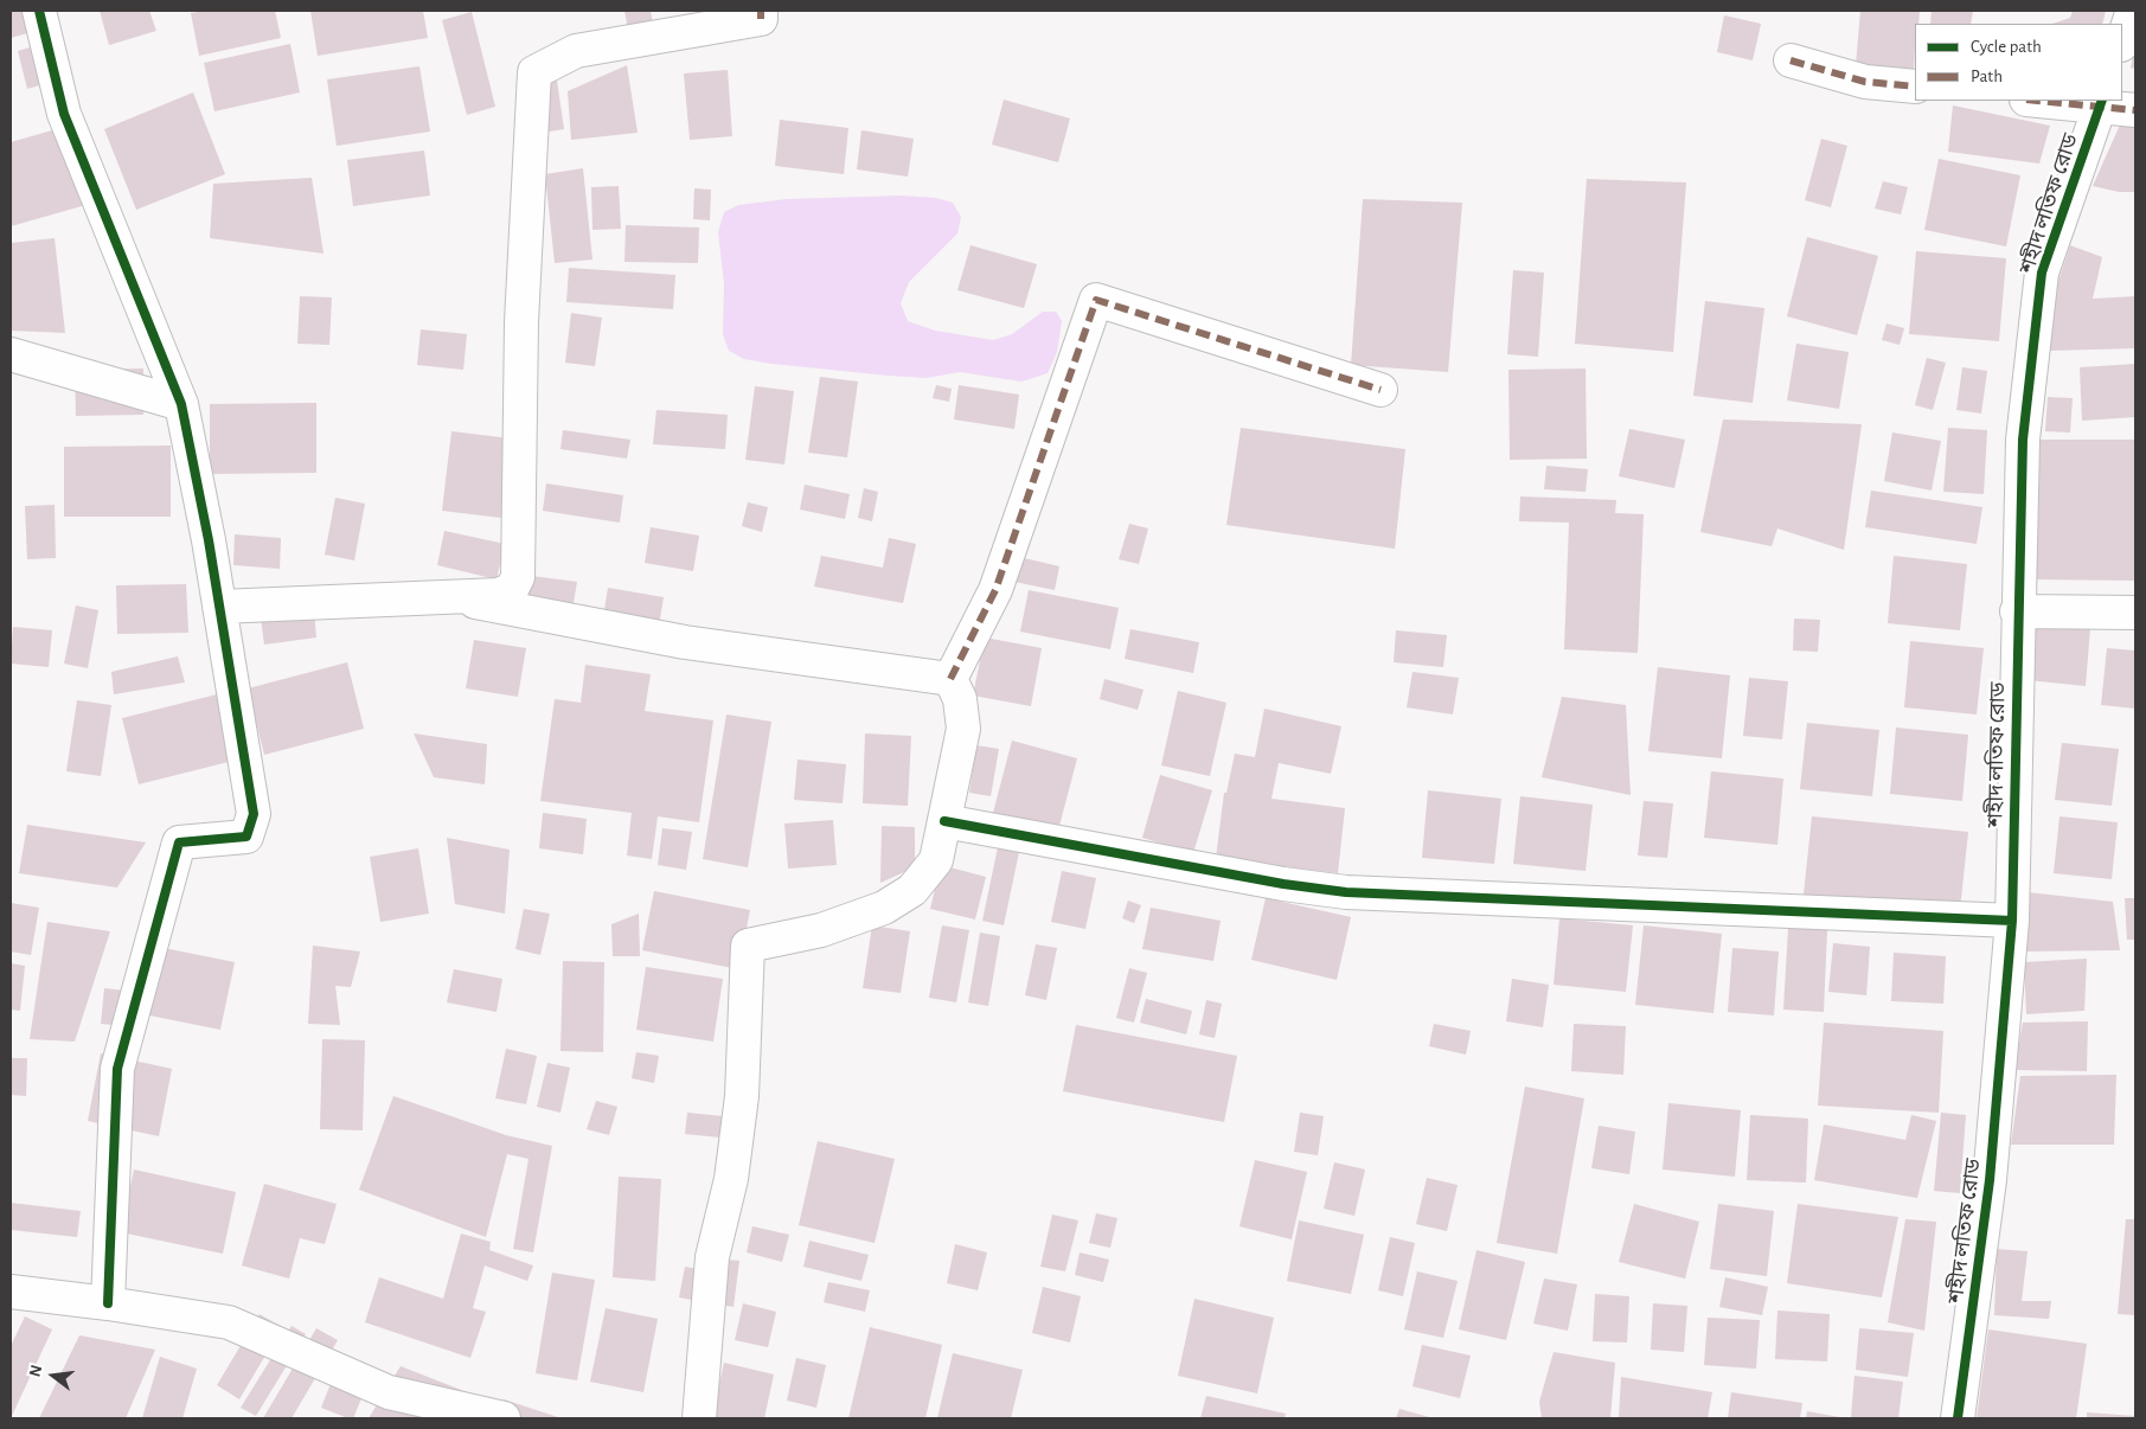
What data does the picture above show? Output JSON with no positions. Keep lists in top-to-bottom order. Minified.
{"streets":{"street":["শহীদ লতিফ রোড"]},"legend":["Cycle path","Path"],"north":"left"}
